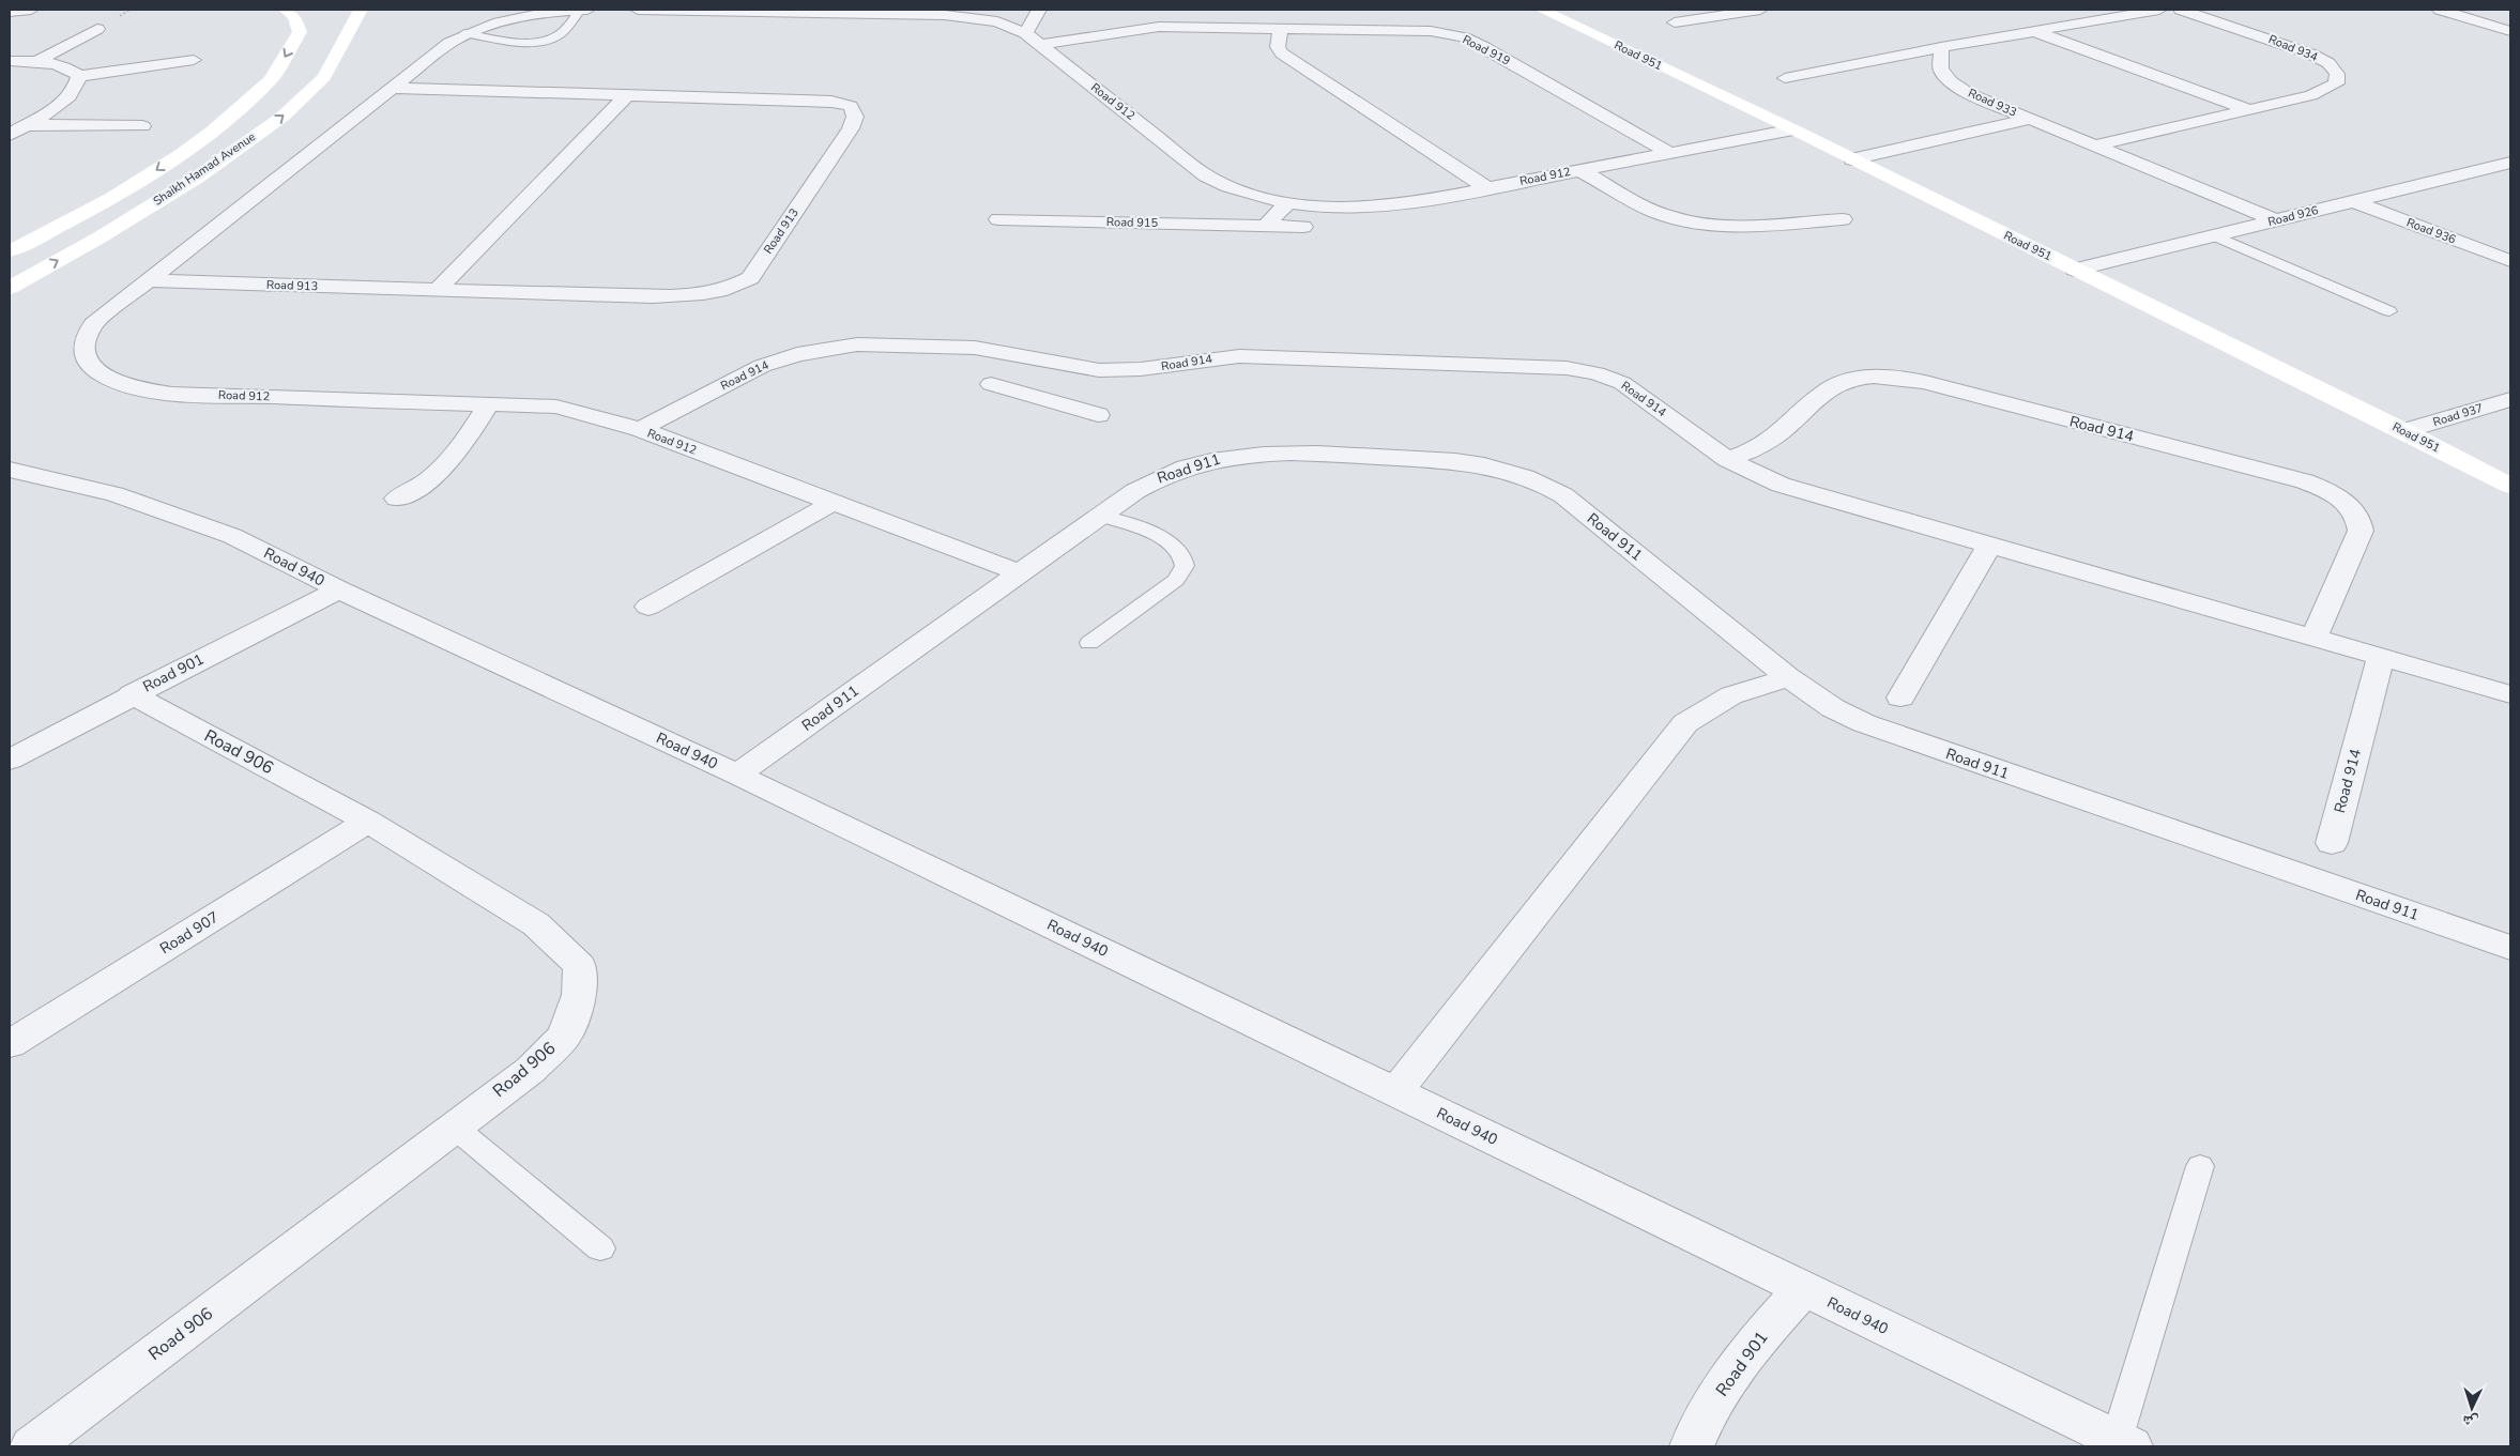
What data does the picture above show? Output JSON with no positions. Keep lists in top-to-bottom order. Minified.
{"streets":{"street":["Road 934","Road 919","Road 951","Road 912","Road 933","Shaikh Hamad Avenue","Road 926","Road 915","Road 913","Road 936","Road 914","Road 937","Road 911","Road 940","Road 901","Road 906","Road 907"]},"crossings":[["Road 934","Road 933"],["Road 919","Road 912"],["Road 951","Road 912"],["Road 951","Road 926"],["Road 951","Road 937"],["Road 912","Road 913"],["Road 912","Road 914"],["Road 912","Road 911"],["Road 933","Road 926"],["Road 926","Road 936"],["Road 911","Road 940"],["Road 940","Road 901"],["Road 901","Road 906"],["Road 906","Road 907"]],"north":"bottom"}
